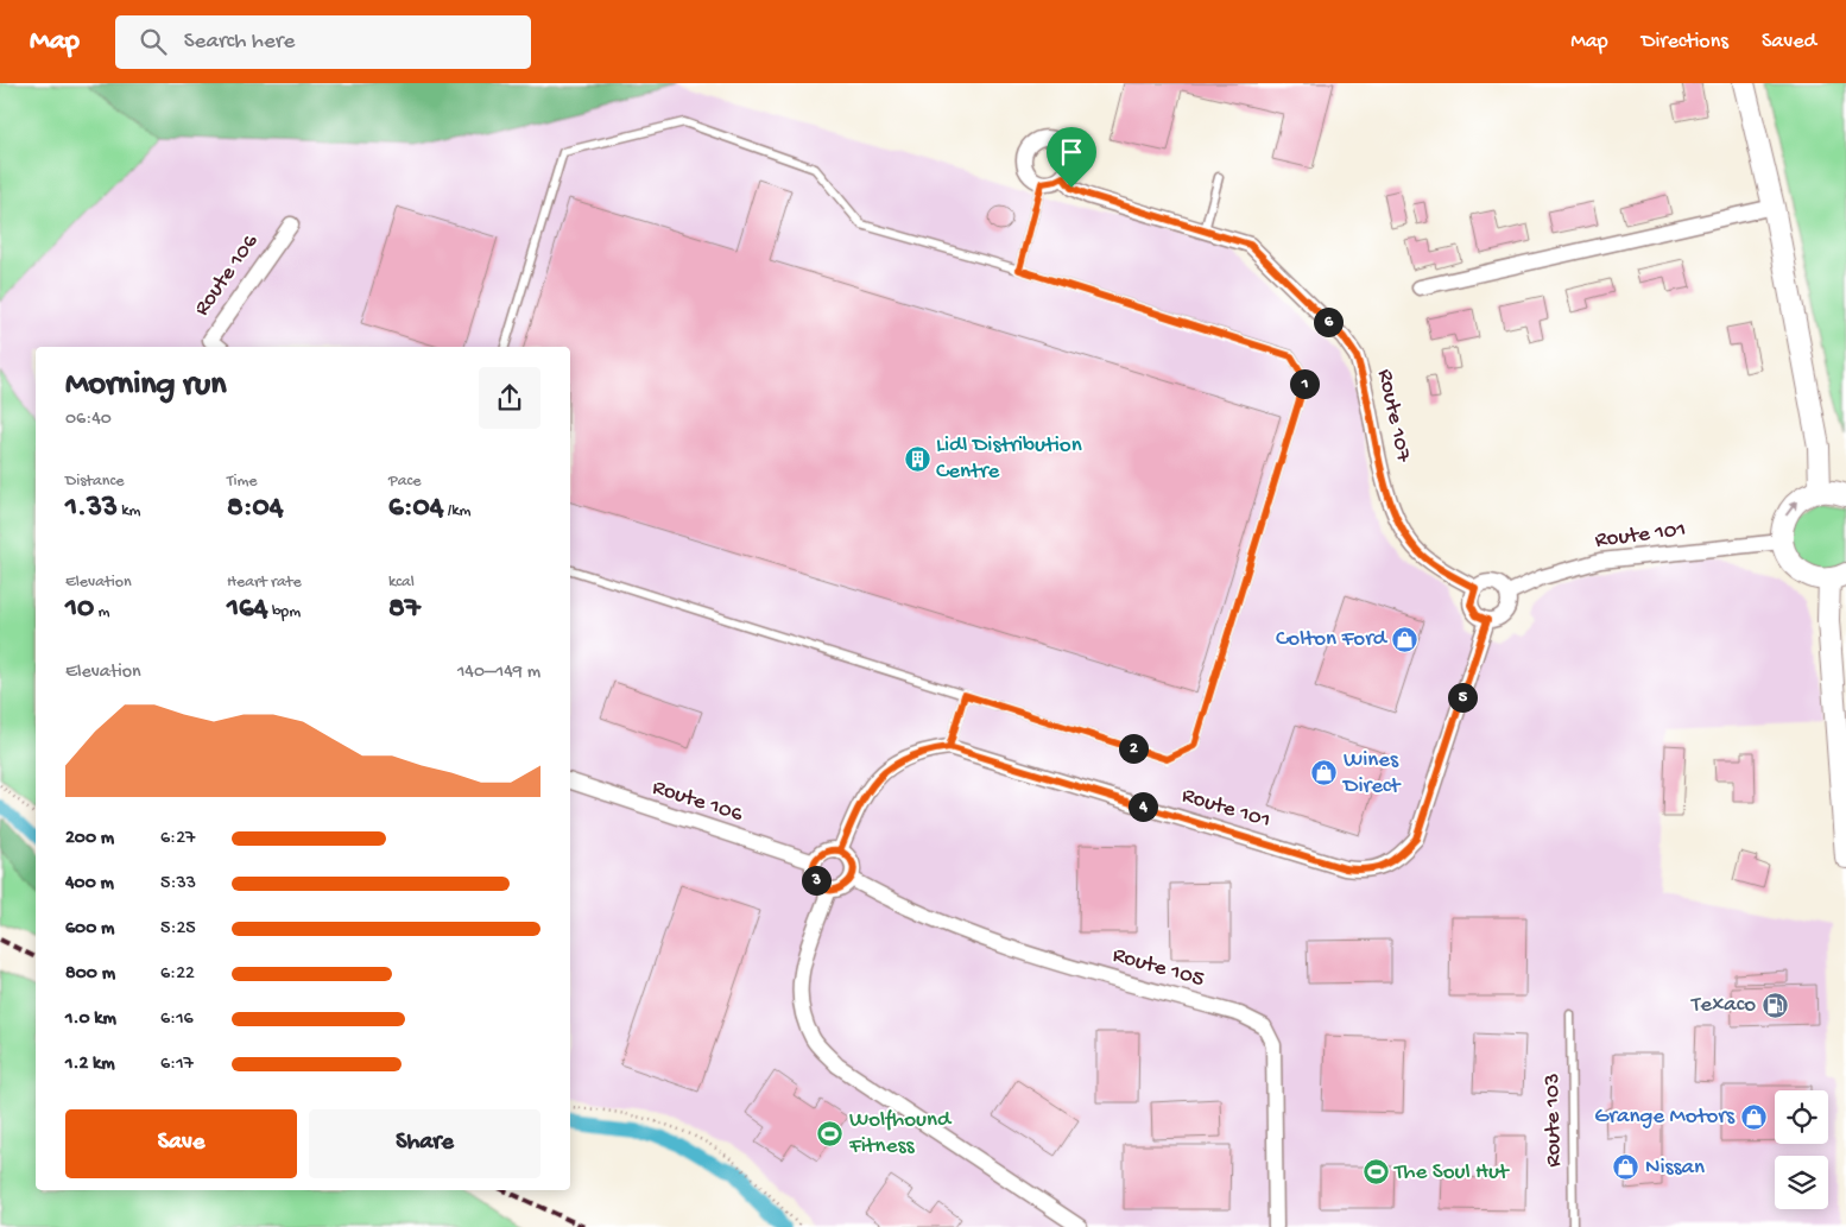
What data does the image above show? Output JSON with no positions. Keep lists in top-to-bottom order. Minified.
{"streets":{"street":["Route 106","Route 107","Route 101","Route 105"],"lane":["Route 103"]},"crossings":[["Route 106","Route 101"],["Route 106","Route 105"],["Route 107","Route 101"],["Route 101","Route 105"]],"places":{"building":["Lidl Distribution Centre"],"shop":["Colton Ford","Wines Direct","Grange Motors","Nissan"],"fuel station":["Texaco"],"sports":["Wolfhound Fitness","The Soul Hut"]},"page":{"header":"Map","search":"Search here","nav":["Map","Directions","Saved"],"pins":["6","1","5","2","4","3"],"heading":["Morning run","06:40"],"stats":[["Distance","1.33 km"],["Time","8:04"],["Pace","6:04 /km"],["Elevation","10 m"],["Heart rate","164 bpm"],["kcal","87"]],"chart":["Elevation","140–149 m"],"list":[{"name":"200 m","note":"6:27"},{"name":"400 m","note":"5:33"},{"name":"600 m","note":"5:25"},{"name":"800 m","note":"6:22"},{"name":"1.0 km","note":"6:16"},{"name":"1.2 km","note":"6:17"}],"buttons":["Save","Share"]}}
